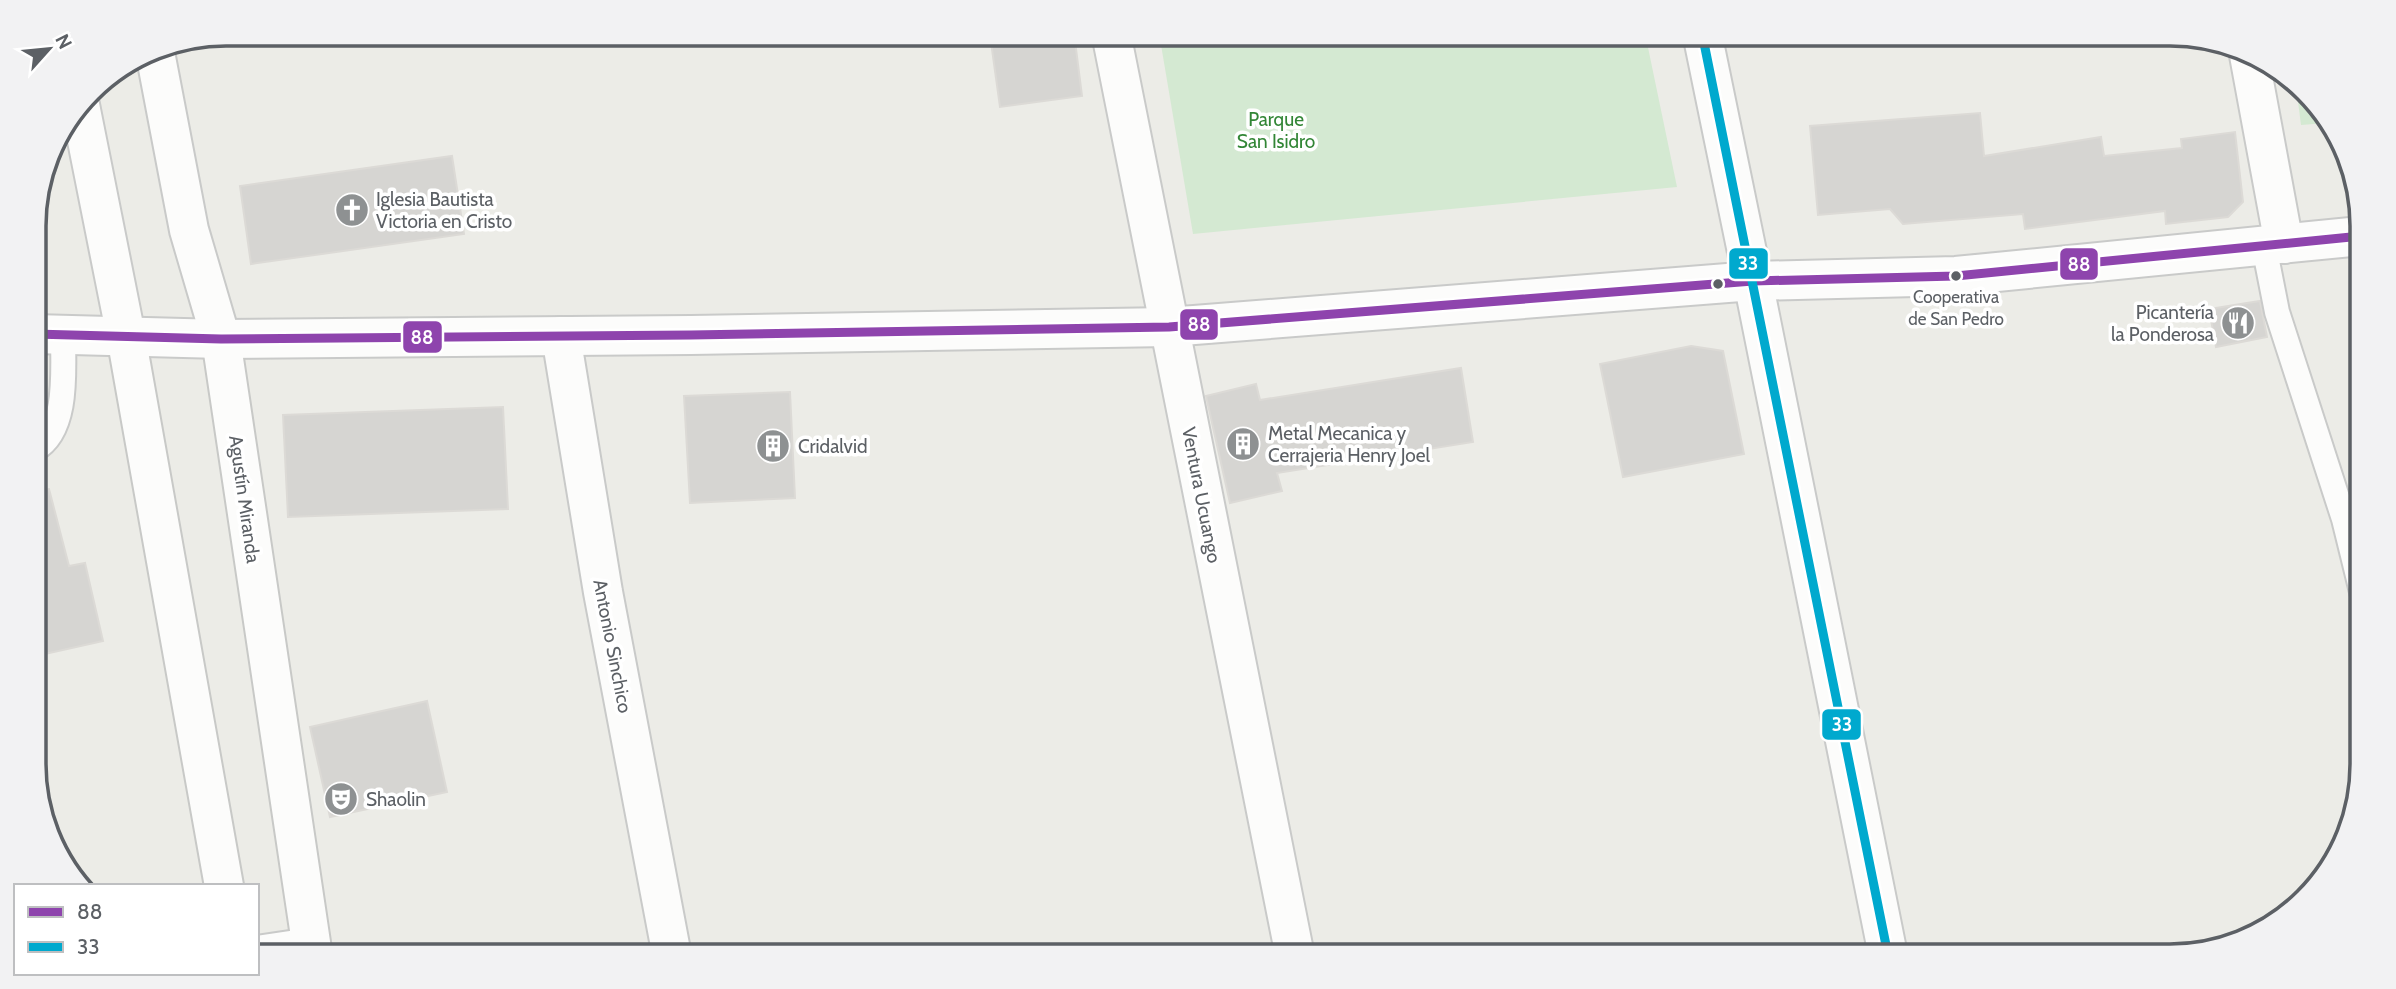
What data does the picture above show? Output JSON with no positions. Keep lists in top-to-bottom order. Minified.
{"streets":{"street":["Ventura Ucuango","Agustín Miranda","Antonio Sinchico"]},"parks":["Parque San Isidro"],"places":{"church":["Iglesia Bautista Victoria en Cristo"],"other":["Cooperativa de San Pedro"],"restaurant":["Picantería la Ponderosa"],"building":["Metal Mecanica y Cerrajeria Henry Joel","Cridalvid"],"theatre":["Shaolin"]},"lines":["transit line 33","transit line 88"],"legend":["88","33"],"north":"top right"}
